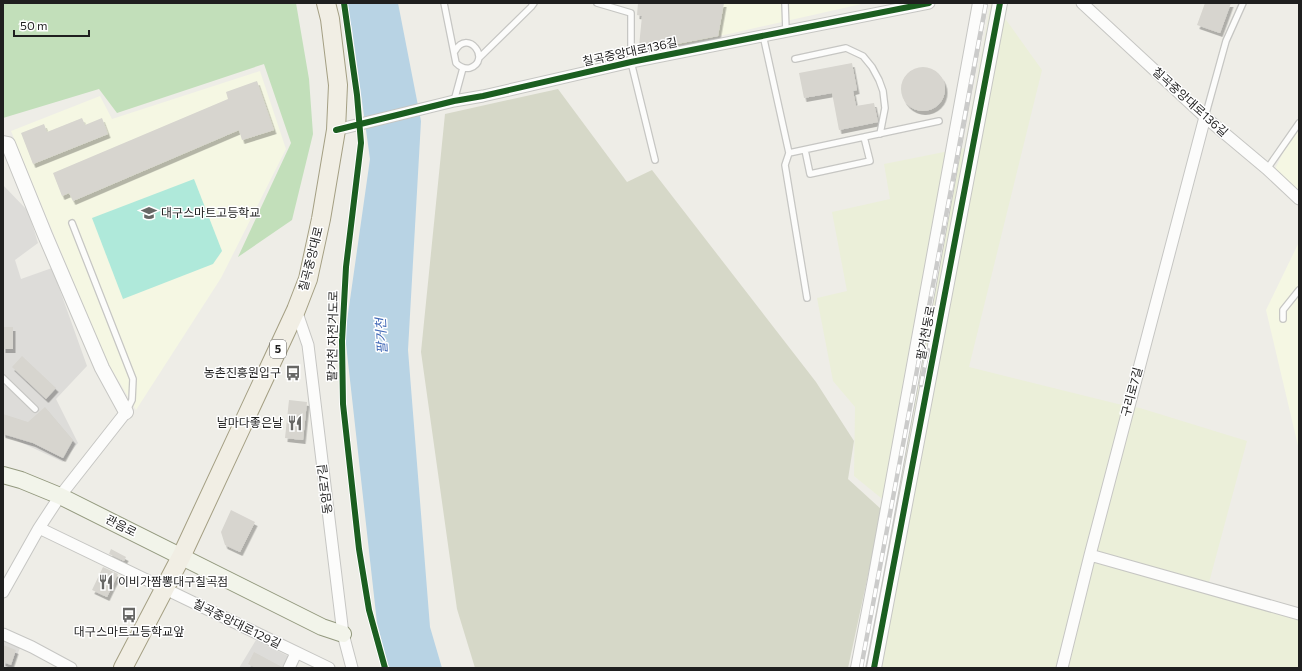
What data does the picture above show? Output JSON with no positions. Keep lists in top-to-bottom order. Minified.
{"streets":{"main road":["칠곡중앙대로","5","관음로"],"street":["칠곡중앙대로136길","팔거천동로","구리로7길","동암로7길","칠곡중앙대로129길"],"cycle path":["팔거천 자전거도로"]},"crossings":[["칠곡중앙대로136길","칠곡중앙대로"],["칠곡중앙대로136길","구리로7길"],["칠곡중앙대로","동암로7길"],["칠곡중앙대로","관음로"],["칠곡중앙대로","칠곡중앙대로129길"],["동암로7길","관음로"]],"water":["팔거천"],"places":{"school or university":["대구스마트고등학교"],"bus stop":["농촌진흥원입구","대구스마트고등학교앞"],"restaurant":["날마다좋은날","이비가짬뽕대구칠곡점"]},"scale_bar":"50 m"}
